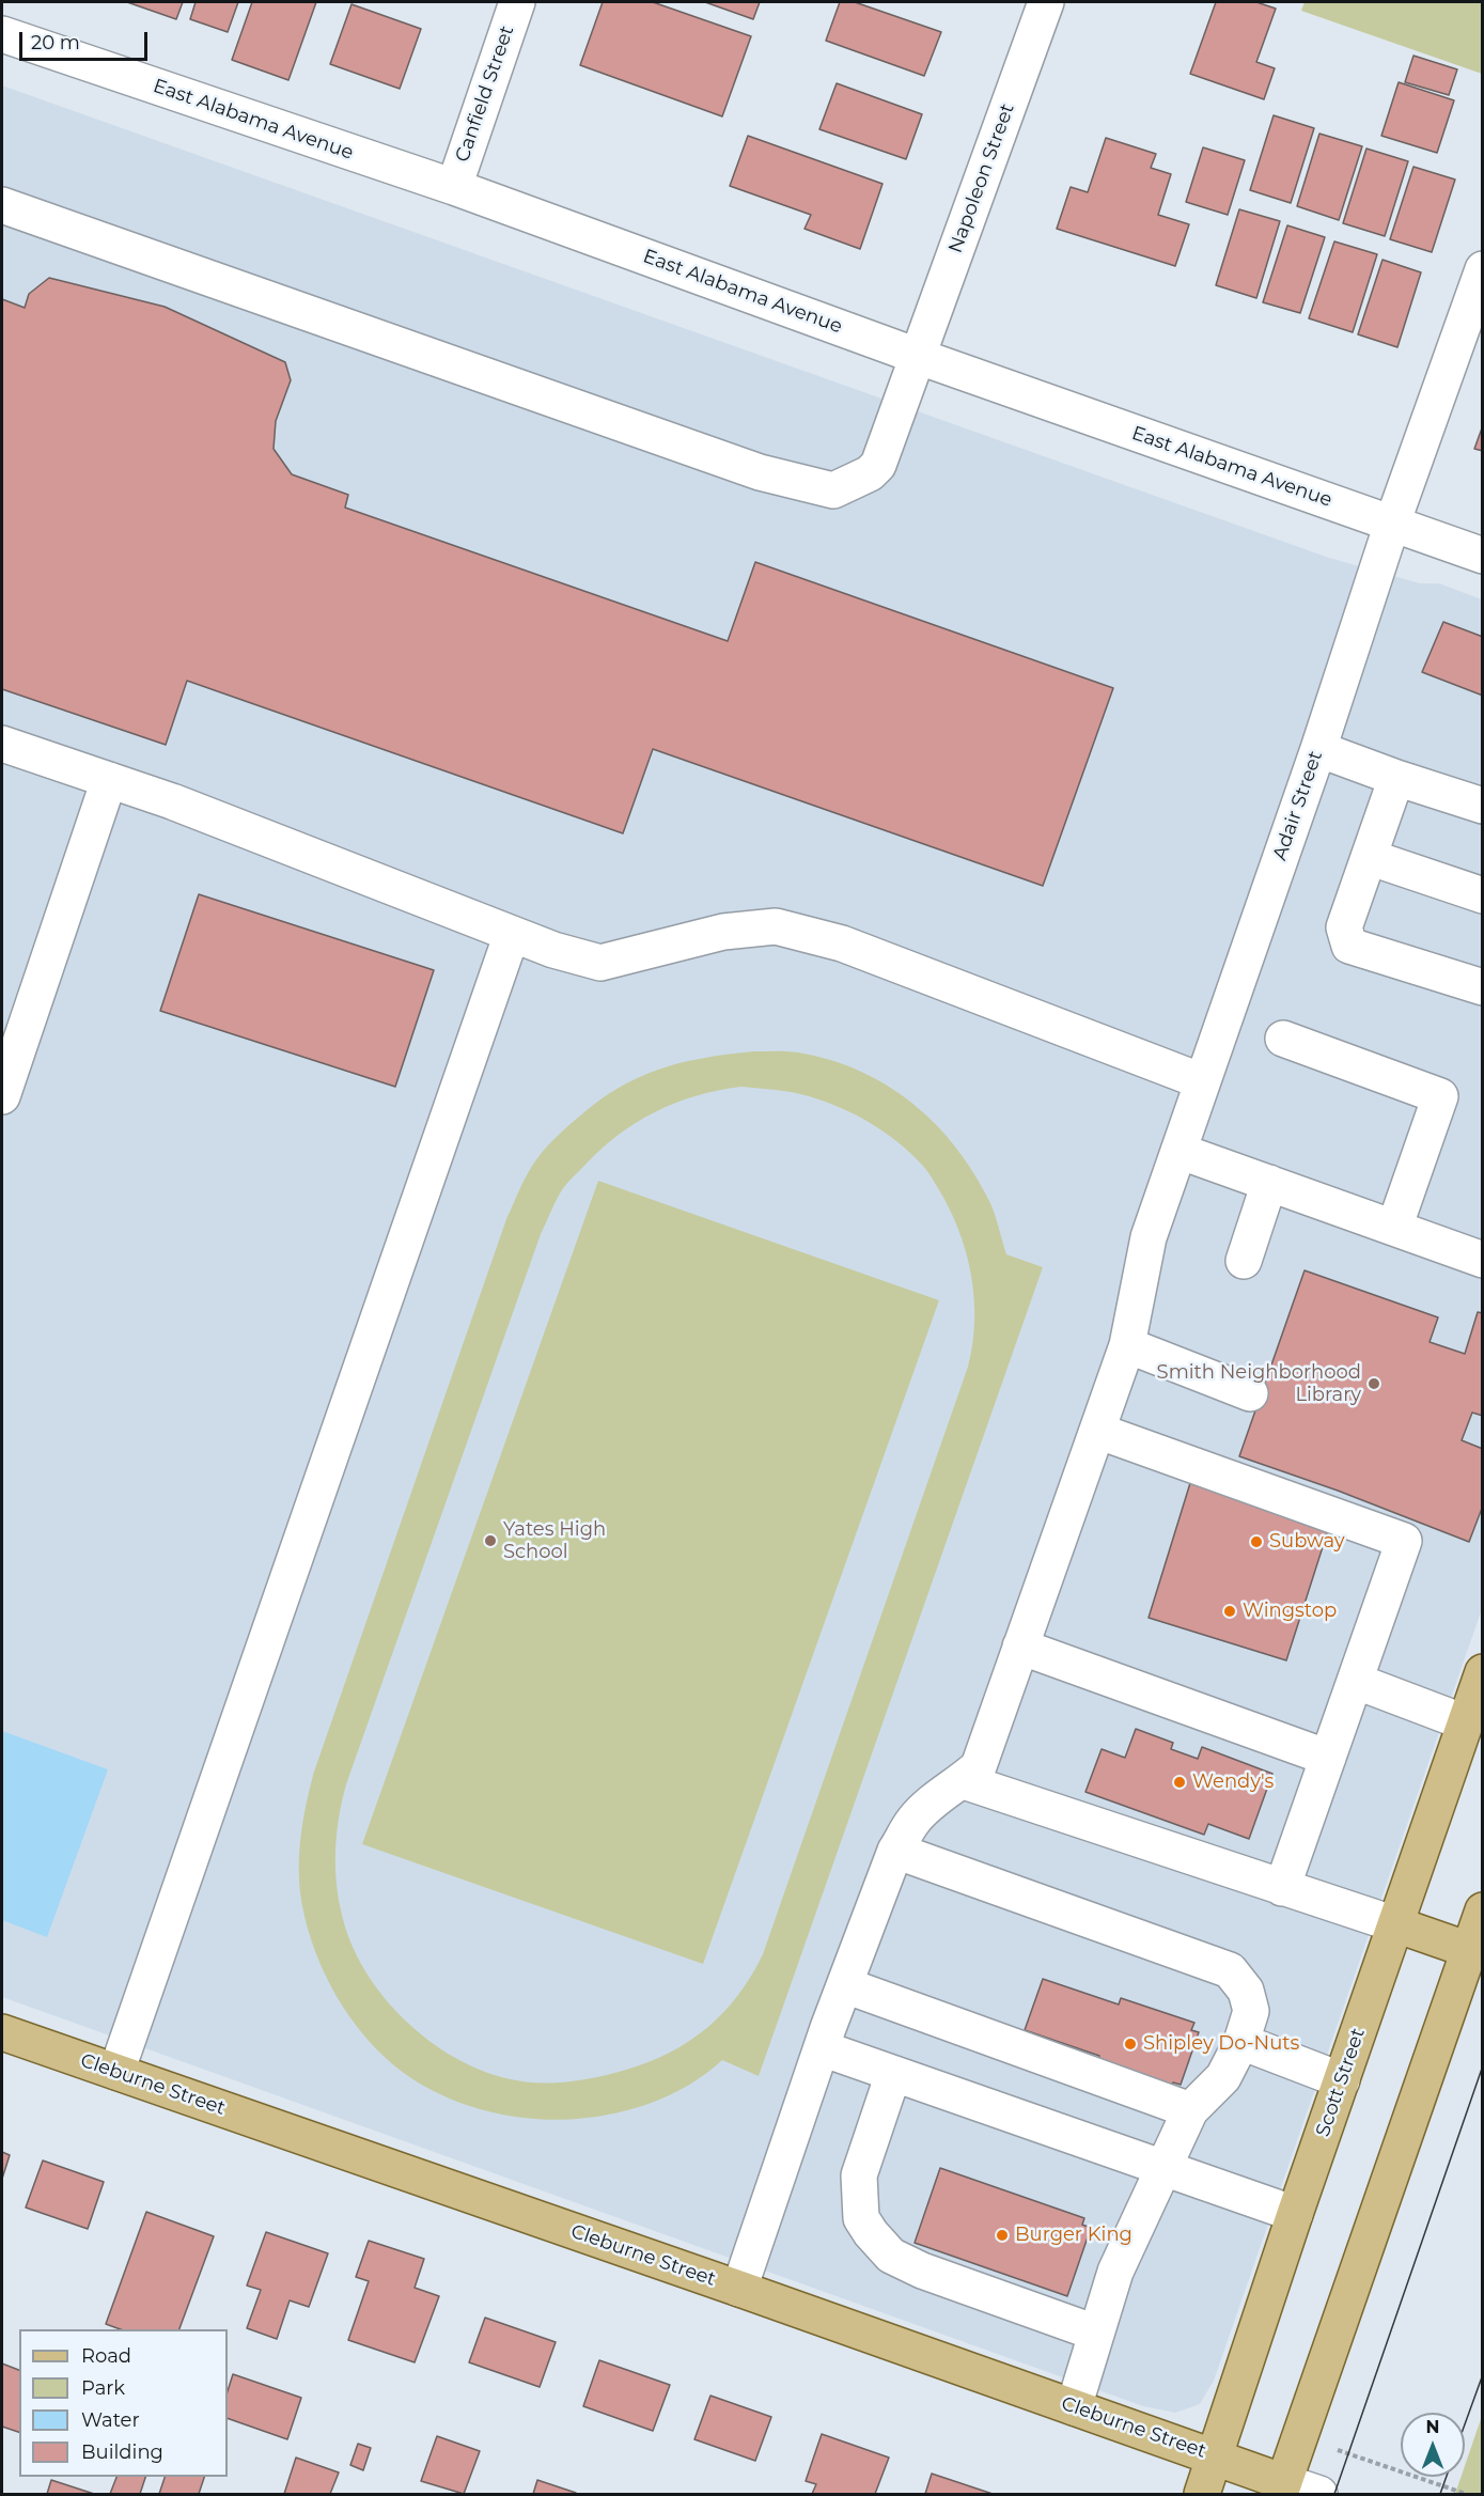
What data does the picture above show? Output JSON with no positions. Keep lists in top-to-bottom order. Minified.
{"streets":{"main road":["Scott Street","Cleburne Street"],"street":["Canfield Street","East Alabama Avenue","Napoleon Street","Adair Street"]},"crossings":[["Canfield Street","East Alabama Avenue"],["East Alabama Avenue","Napoleon Street"],["East Alabama Avenue","Adair Street"],["Scott Street","Cleburne Street"]],"places":["Smith Neighborhood Library","Yates High School","Subway","Wingstop","Wendy's","Shipley Do-Nuts","Burger King"],"legend":["Road","Park","Water","Building"],"scale_bar":"20 m","north":"top"}
